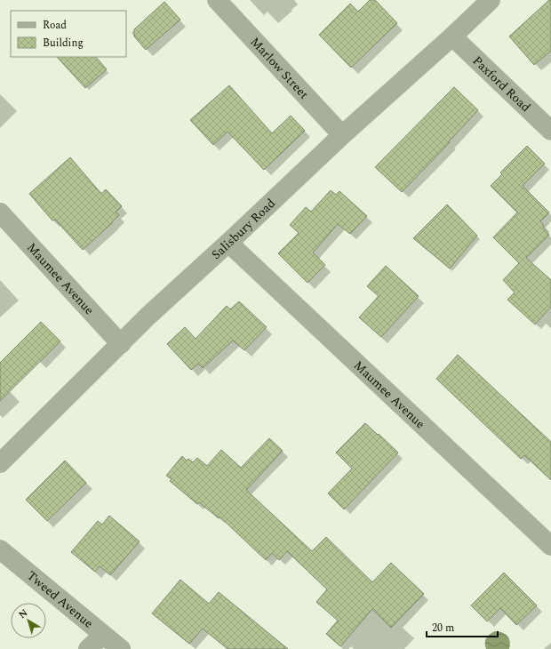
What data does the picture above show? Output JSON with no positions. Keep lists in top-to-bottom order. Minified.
{"streets":{"street":["Marlow Street","Paxford Road","Salisbury Road","Maumee Avenue","Tweed Avenue"]},"crossings":[["Marlow Street","Salisbury Road"],["Paxford Road","Salisbury Road"],["Salisbury Road","Maumee Avenue"]],"legend":["Road","Building"],"scale_bar":"20 m","north":"top left"}
